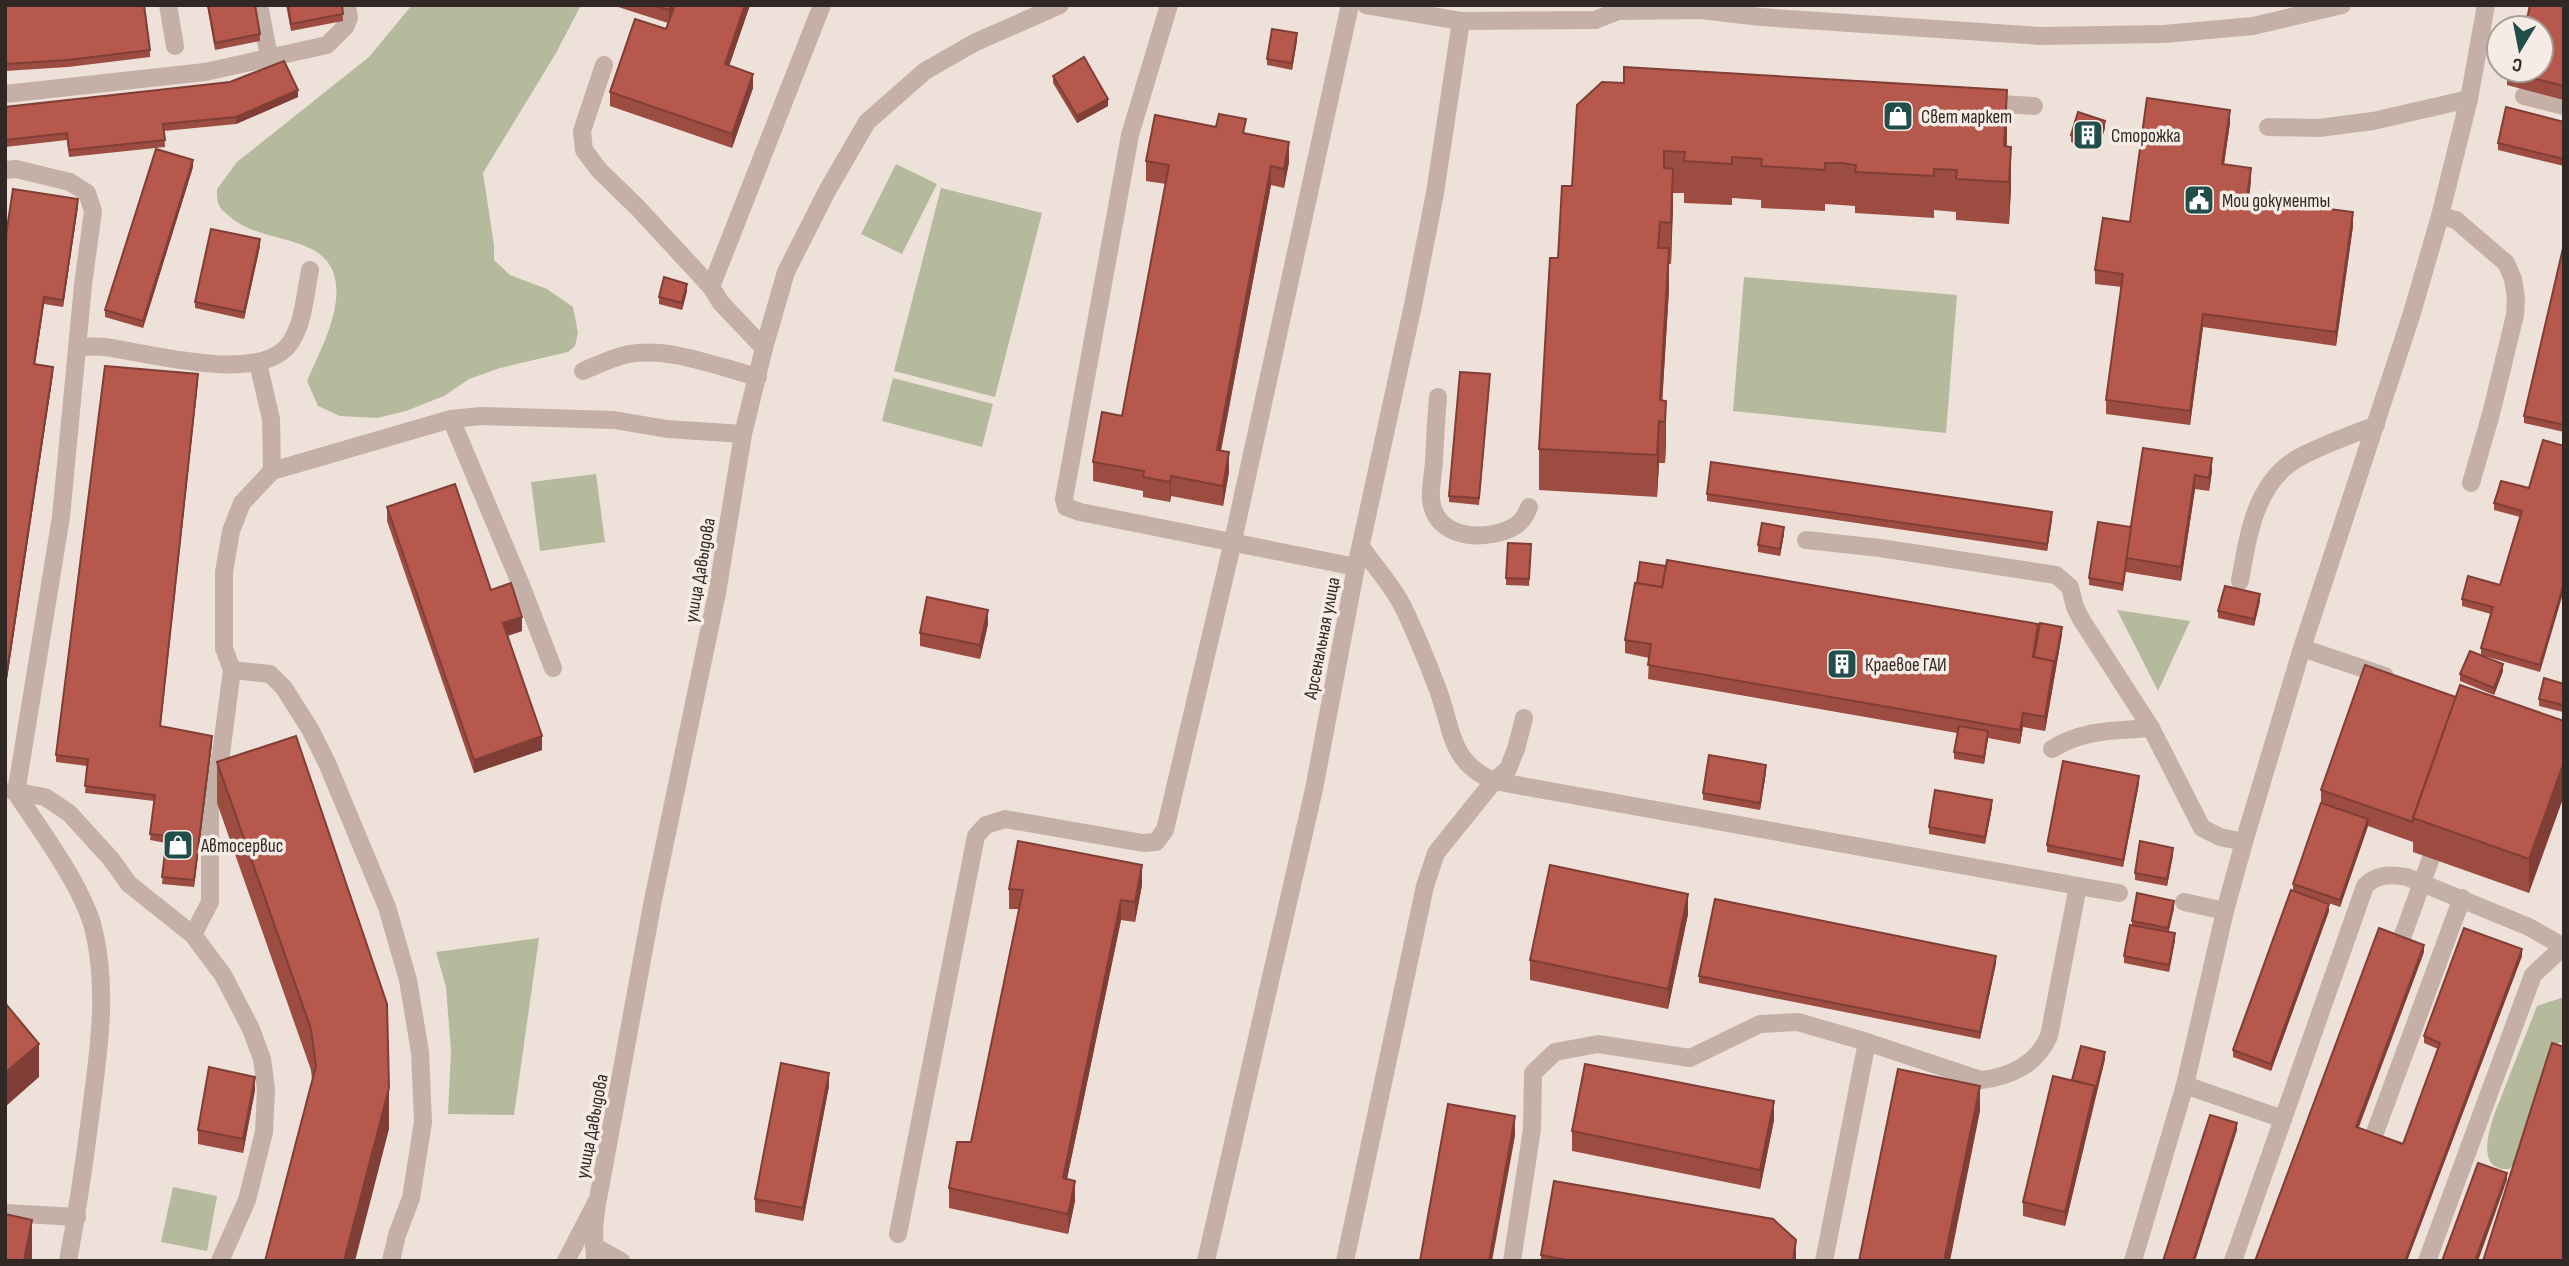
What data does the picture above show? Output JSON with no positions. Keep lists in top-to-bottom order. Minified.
{"streets":{"street":["улица Давыдова","Арсенальная улица"]},"places":{"shop":["Свет маркет","Автосервис"],"building":["Сторожка","Краевое ГАИ"],"public building":["Мои документы"]},"north":"bottom"}
